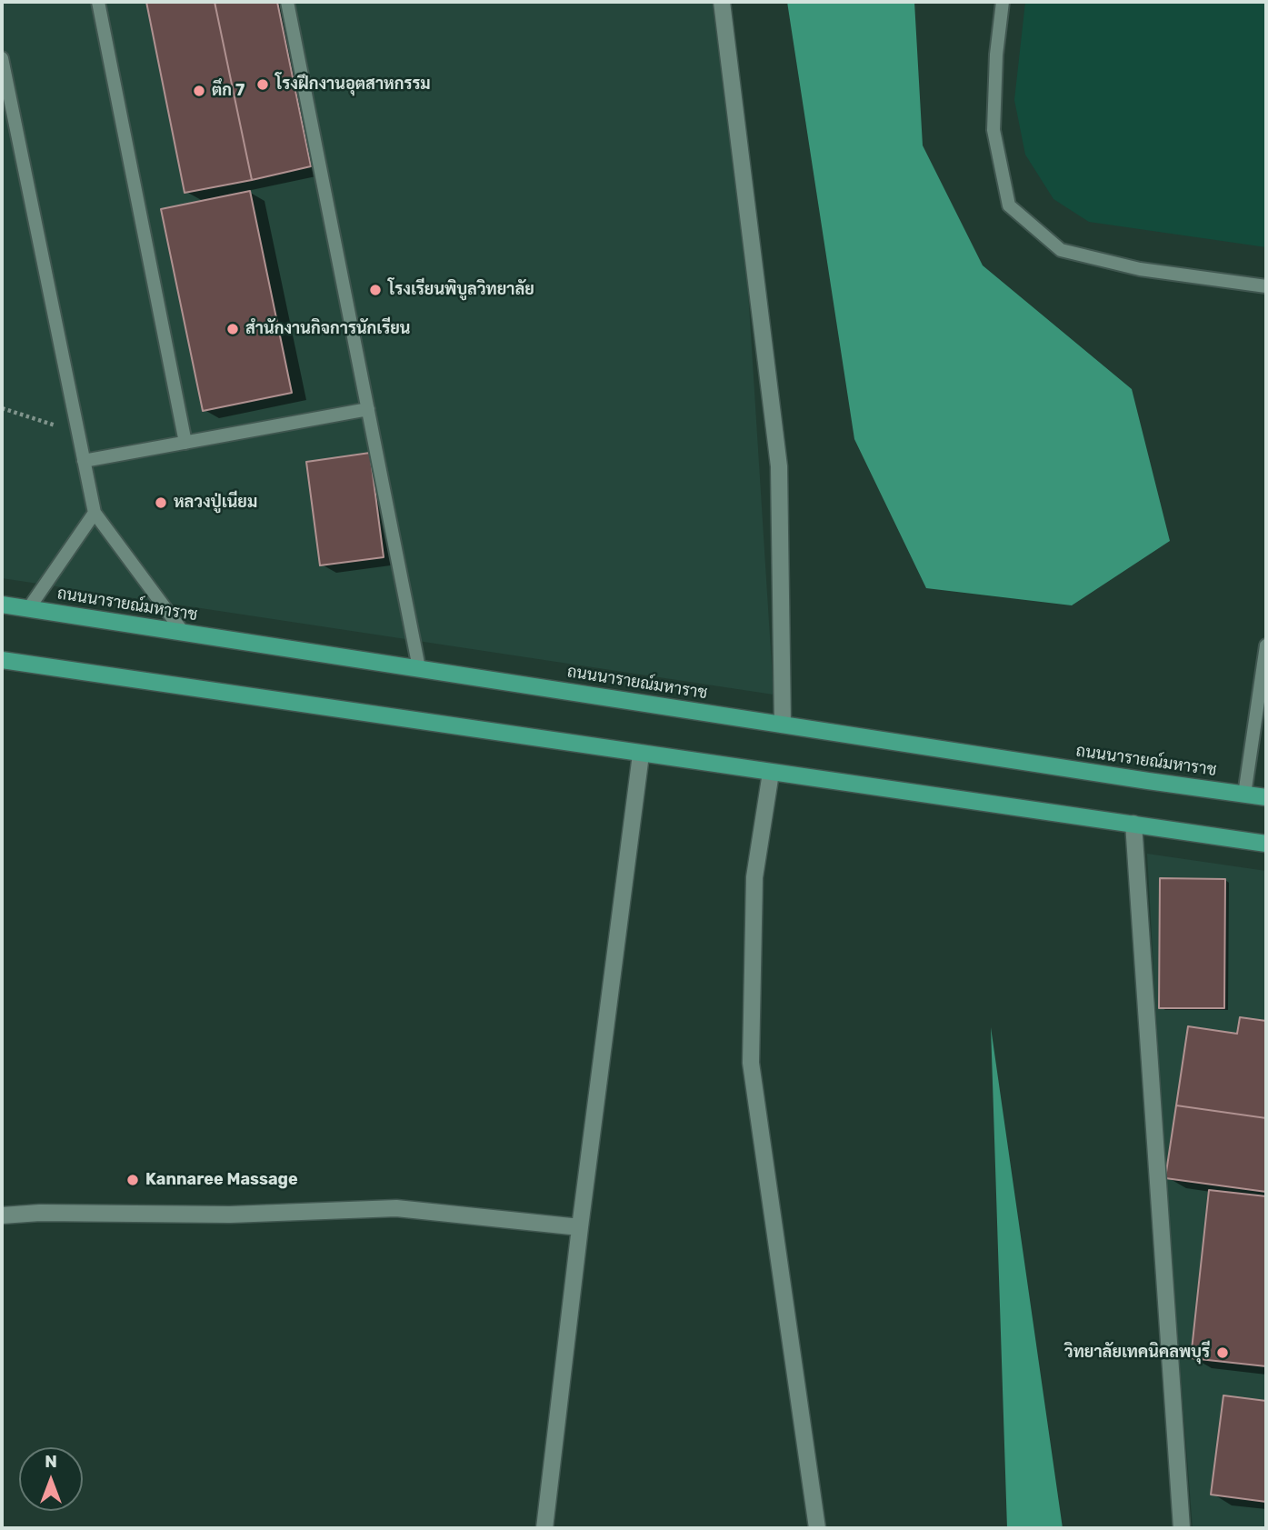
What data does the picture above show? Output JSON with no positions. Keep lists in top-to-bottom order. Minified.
{"streets":{"main road":["ถนนนารายณ์มหาราช"]},"places":["โรงฝึกงานอุตสาหกรรม","ตึก 7","โรงเรียนพิบูลวิทยาลัย","สำนักงานกิจการนักเรียน","หลวงปู่เนียม","Kannaree Massage","วิทยาลัยเทคนิคลพบุรี"],"north":"top"}
